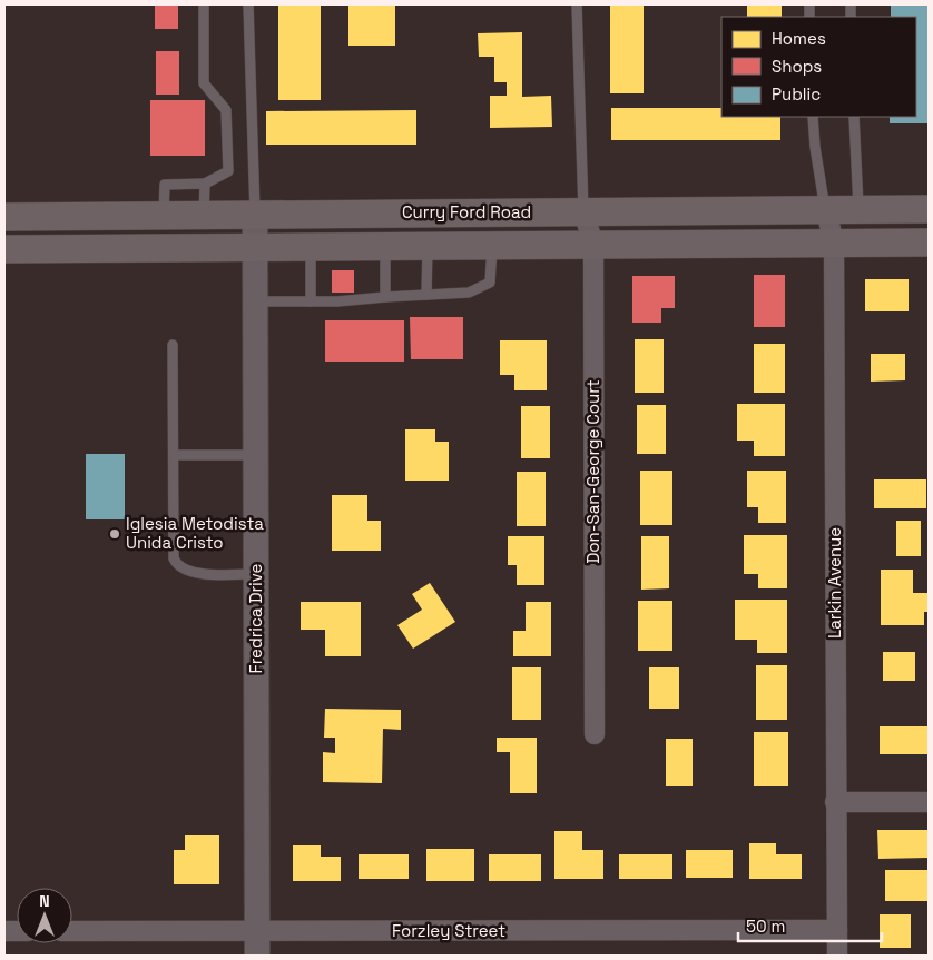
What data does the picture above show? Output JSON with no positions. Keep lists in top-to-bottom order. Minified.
{"streets":{"main road":["Curry Ford Road"],"street":["Don-San-George Court","Larkin Avenue","Fredrica Drive","Forzley Street"]},"crossings":[["Curry Ford Road","Don-San-George Court"],["Curry Ford Road","Larkin Avenue"],["Curry Ford Road","Fredrica Drive"],["Larkin Avenue","Forzley Street"],["Fredrica Drive","Forzley Street"]],"places":["Iglesia Metodista Unida Cristo"],"legend":["Homes","Shops","Public"],"scale_bar":"50 m","north":"top"}
